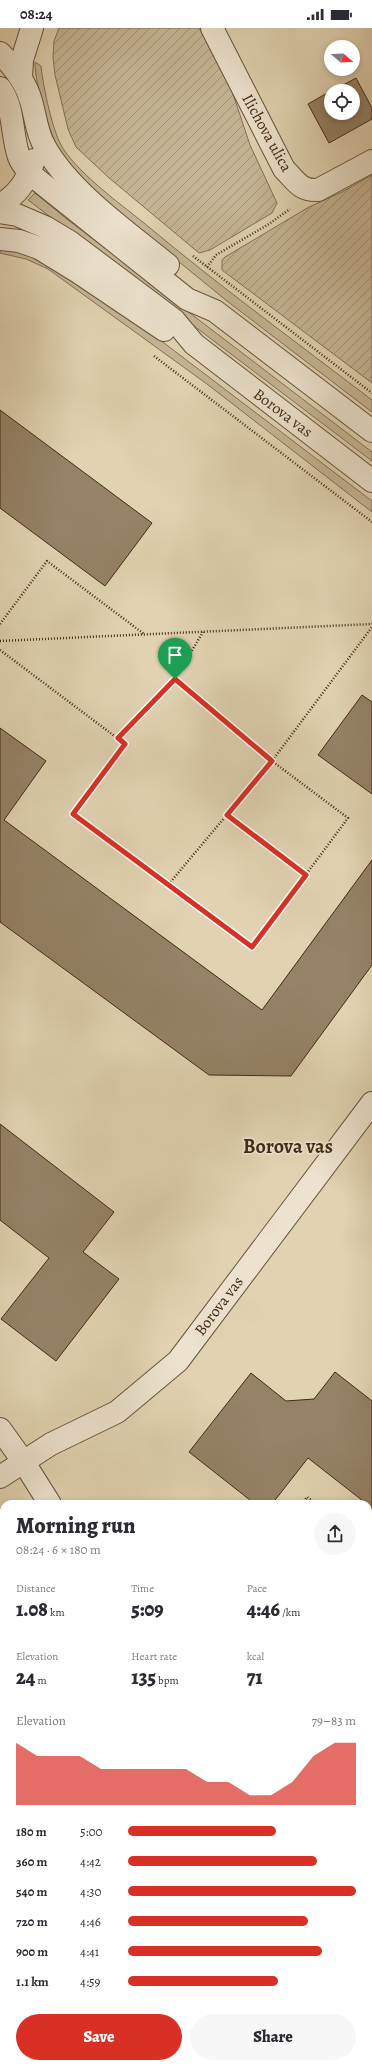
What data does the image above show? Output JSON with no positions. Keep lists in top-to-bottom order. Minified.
{"streets":{"street":["Ilichova ulica","Borova vas"]},"districts":["Borova vas"],"north":"right","page":{"status":"08:24","heading":["Morning run","08:24 · 6 × 180 m"],"stats":[["Distance","1.08 km"],["Time","5:09"],["Pace","4:46 /km"],["Elevation","24 m"],["Heart rate","135 bpm"],["kcal","71"]],"chart":["Elevation","79–83 m"],"list":[{"name":"180 m","note":"5:00"},{"name":"360 m","note":"4:42"},{"name":"540 m","note":"4:30"},{"name":"720 m","note":"4:46"},{"name":"900 m","note":"4:41"},{"name":"1.1 km","note":"4:59"}],"buttons":["Save","Share"]}}
